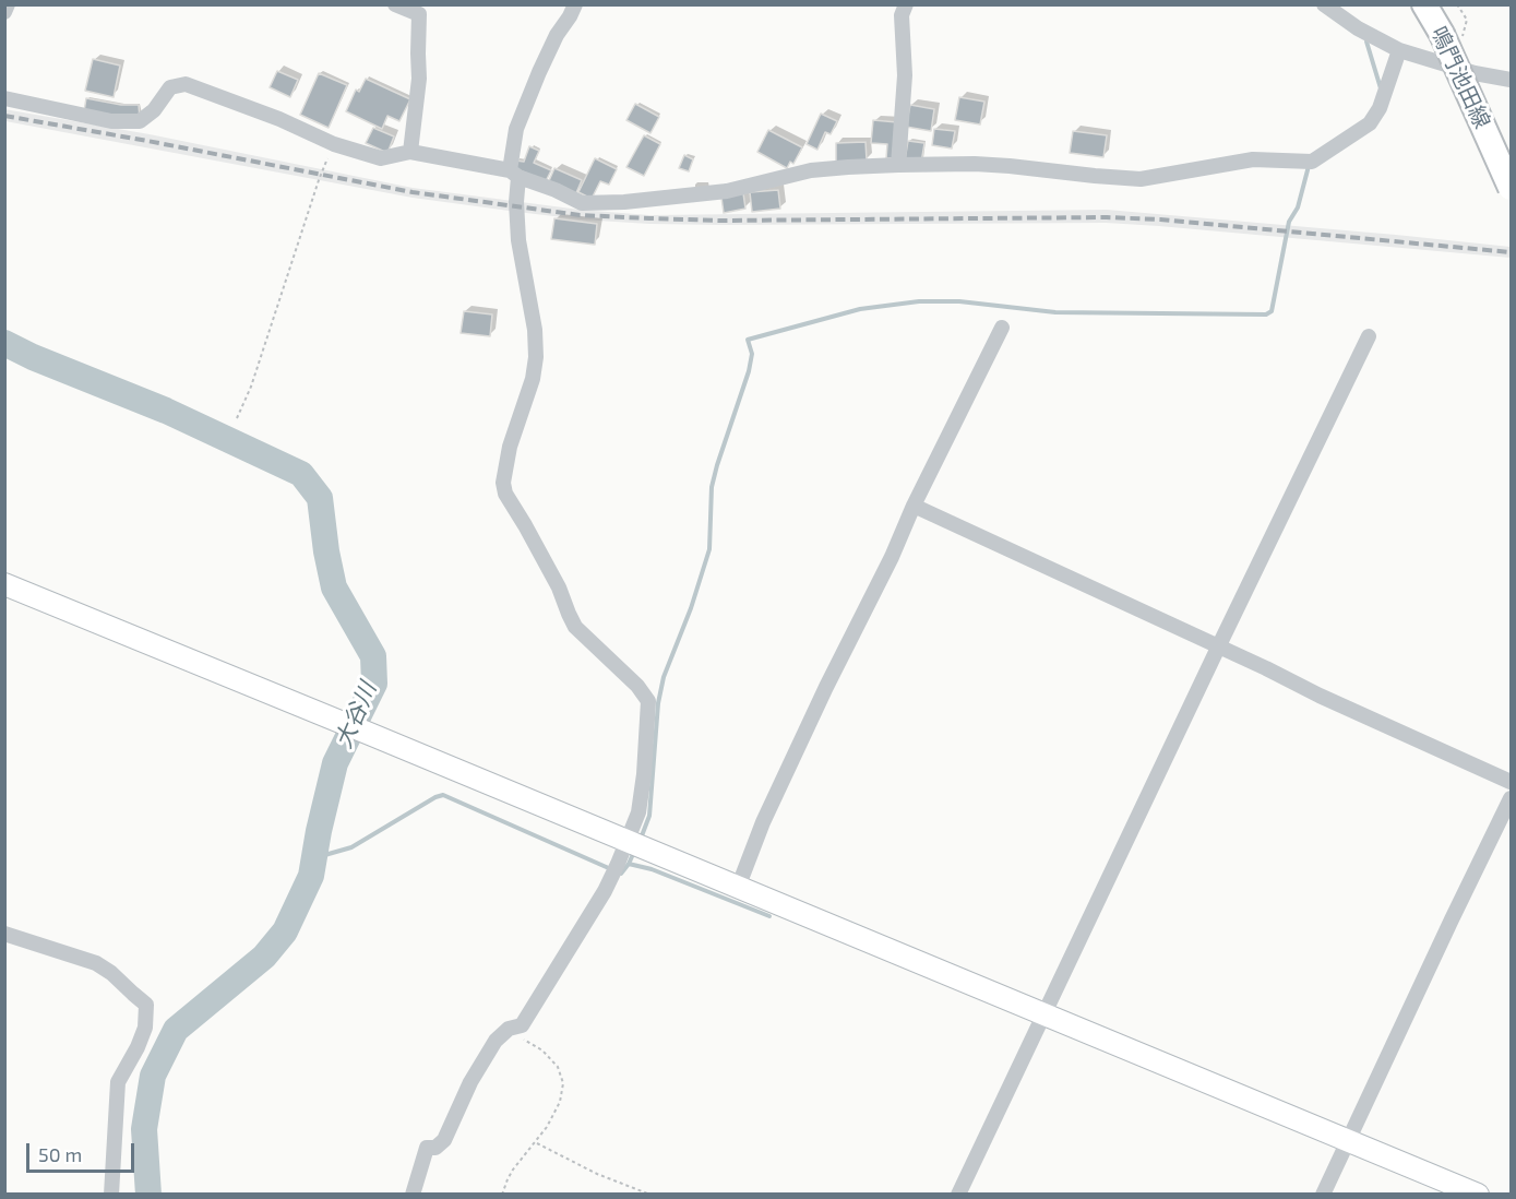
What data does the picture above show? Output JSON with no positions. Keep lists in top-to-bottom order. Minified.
{"streets":{"main road":["鳴門池田線"]},"water":["大谷川"],"scale_bar":"50 m"}
